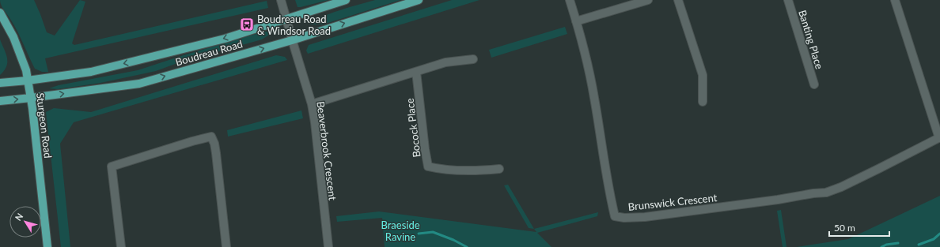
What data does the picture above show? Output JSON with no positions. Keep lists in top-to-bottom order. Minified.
{"streets":{"main road":["Boudreau Road","Sturgeon Road"],"street":["Banting Place","Bocock Place","Beaverbrook Crescent","Brunswick Crescent"]},"crossings":[["Boudreau Road","Sturgeon Road"],["Boudreau Road","Beaverbrook Crescent"]],"parks":["Braeside Ravine"],"places":{"bus stop":["Boudreau Road & Windsor Road"]},"scale_bar":"50 m","north":"top left"}
